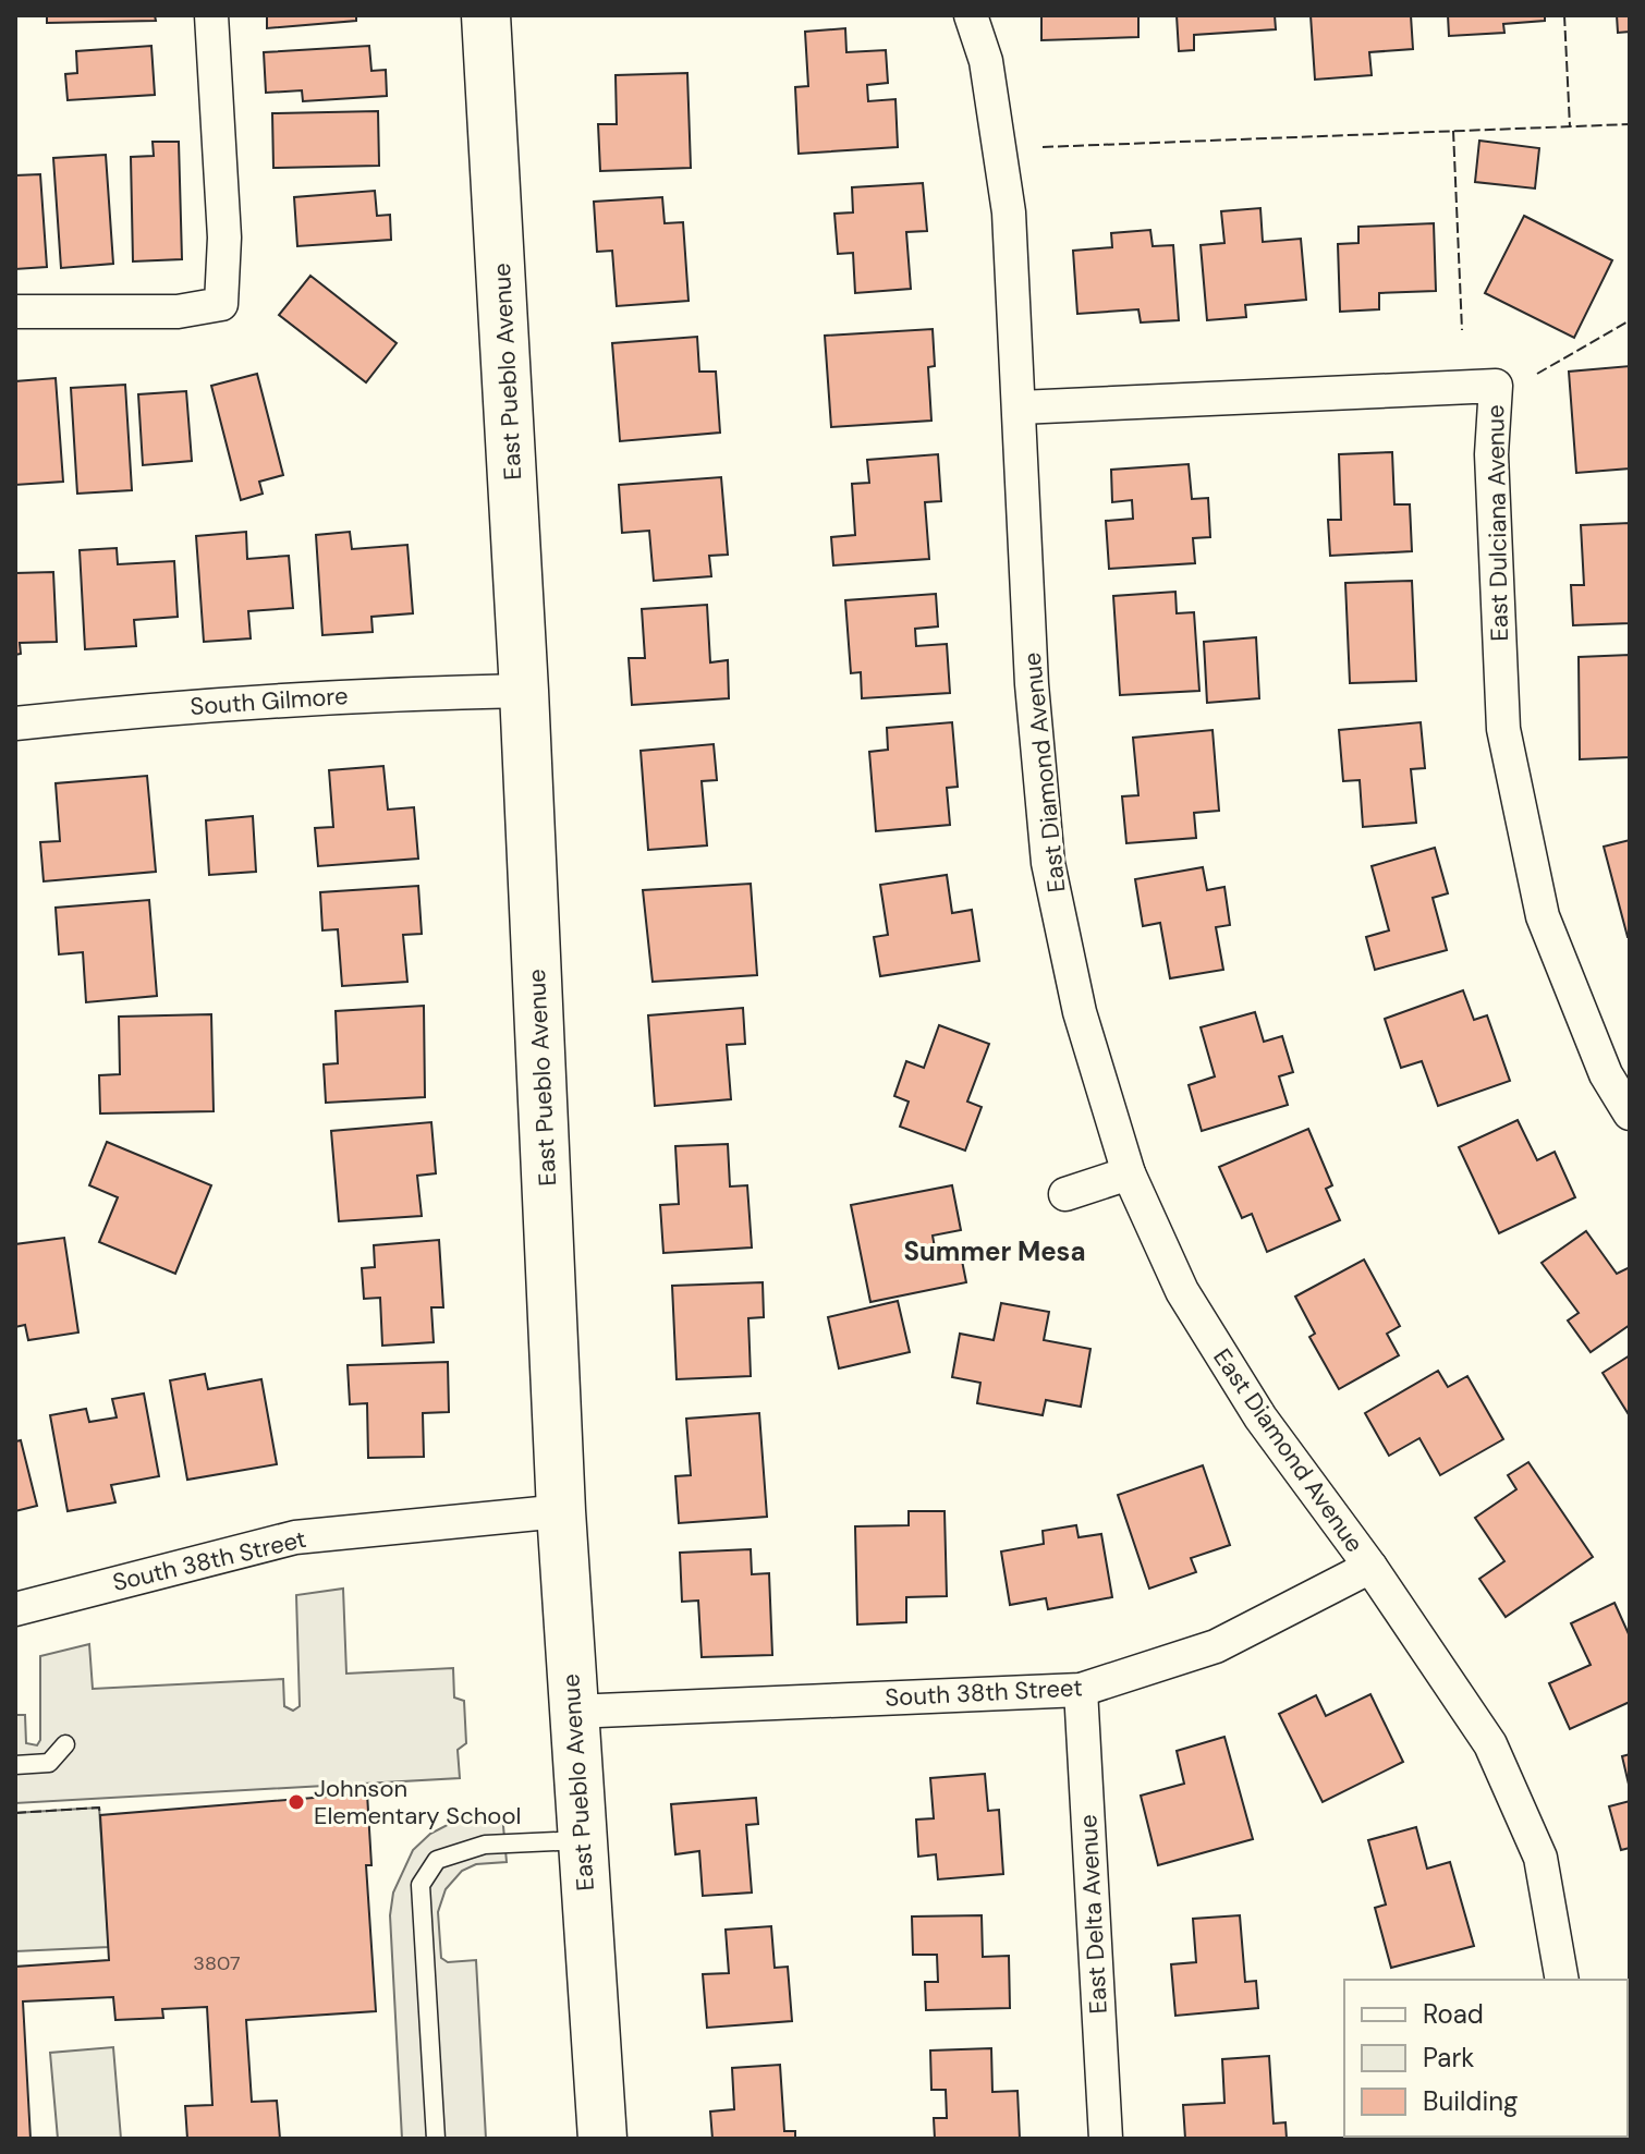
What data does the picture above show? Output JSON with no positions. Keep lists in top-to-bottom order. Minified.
{"streets":{"street":["East Pueblo Avenue","East Dulciana Avenue","South Gilmore","East Diamond Avenue","South 38th Street","East Delta Avenue"]},"crossings":[["East Pueblo Avenue","South Gilmore"],["East Pueblo Avenue","South 38th Street"],["East Dulciana Avenue","East Diamond Avenue"],["East Diamond Avenue","South 38th Street"],["South 38th Street","East Delta Avenue"]],"districts":["Summer Mesa"],"places":["Johnson Elementary School"],"house_numbers":["3807"],"legend":["Road","Park","Building"]}
